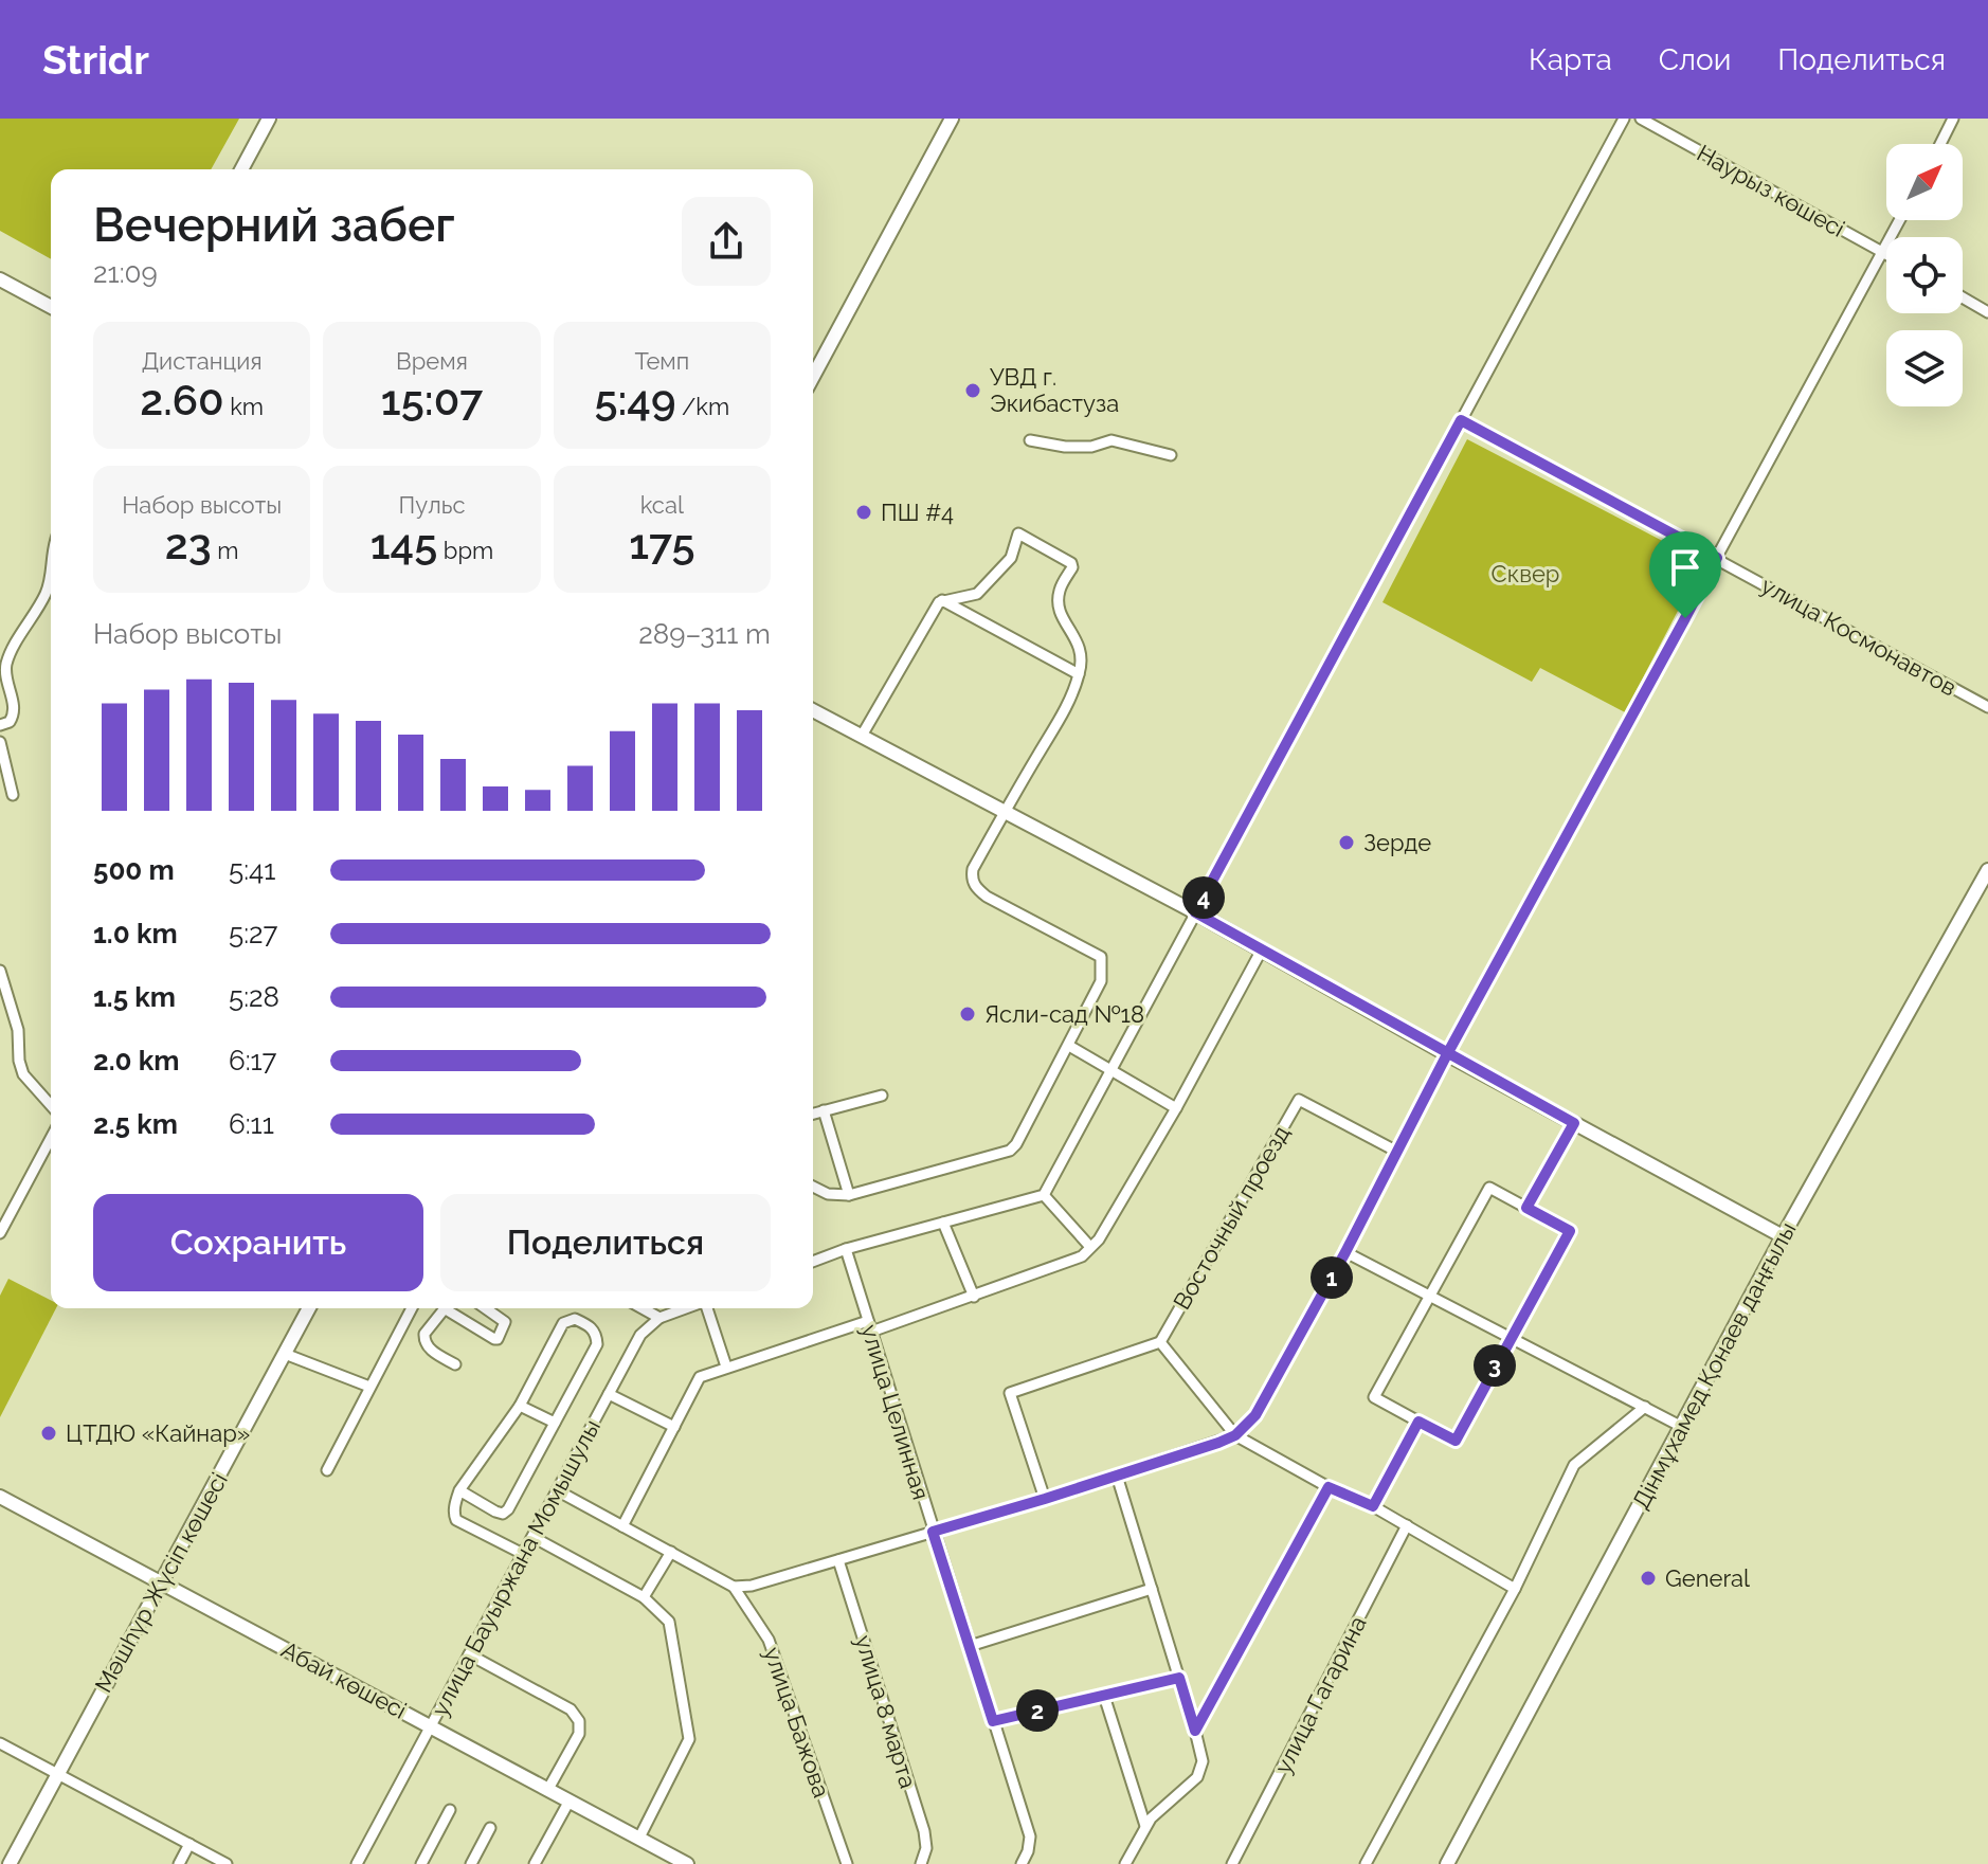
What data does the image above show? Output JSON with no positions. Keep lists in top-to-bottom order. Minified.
{"streets":{"street":["Наурыз көшесі","улица Космонавтов","Восточный проезд","Дінмұхамед Қонаев даңғылы","улица Целинная","улица Бауыржана Момышулы","Мәшһүр Жүсіп көшесі","Абай көшесі","улица Гагарина","улица 8 марта","улица Бажова"]},"crossings":[["улица Бауыржана Момышулы","Абай көшесі"],["Мәшһүр Жүсіп көшесі","Абай көшесі"]],"parks":["Сквер"],"places":["УВД г. Экибастуза","ПШ #4","Зерде","Ясли-сад №18","ЦТДЮ «Кайнар»","General"],"north":"top right","page":{"header":"Stridr","nav":["Карта","Слои","Поделиться"],"heading":["Вечерний забег","21:09"],"stats":[["Дистанция","2.60 km"],["Время","15:07"],["Темп","5:49 /km"],["Набор высоты","23 m"],["Пульс","145 bpm"],["kcal","175"]],"chart":["Набор высоты","289–311 m"],"list":[{"name":"500 m","note":"5:41"},{"name":"1.0 km","note":"5:27"},{"name":"1.5 km","note":"5:28"},{"name":"2.0 km","note":"6:17"},{"name":"2.5 km","note":"6:11"}],"pins":["4","1","3","2"],"buttons":["Сохранить","Поделиться"]}}
